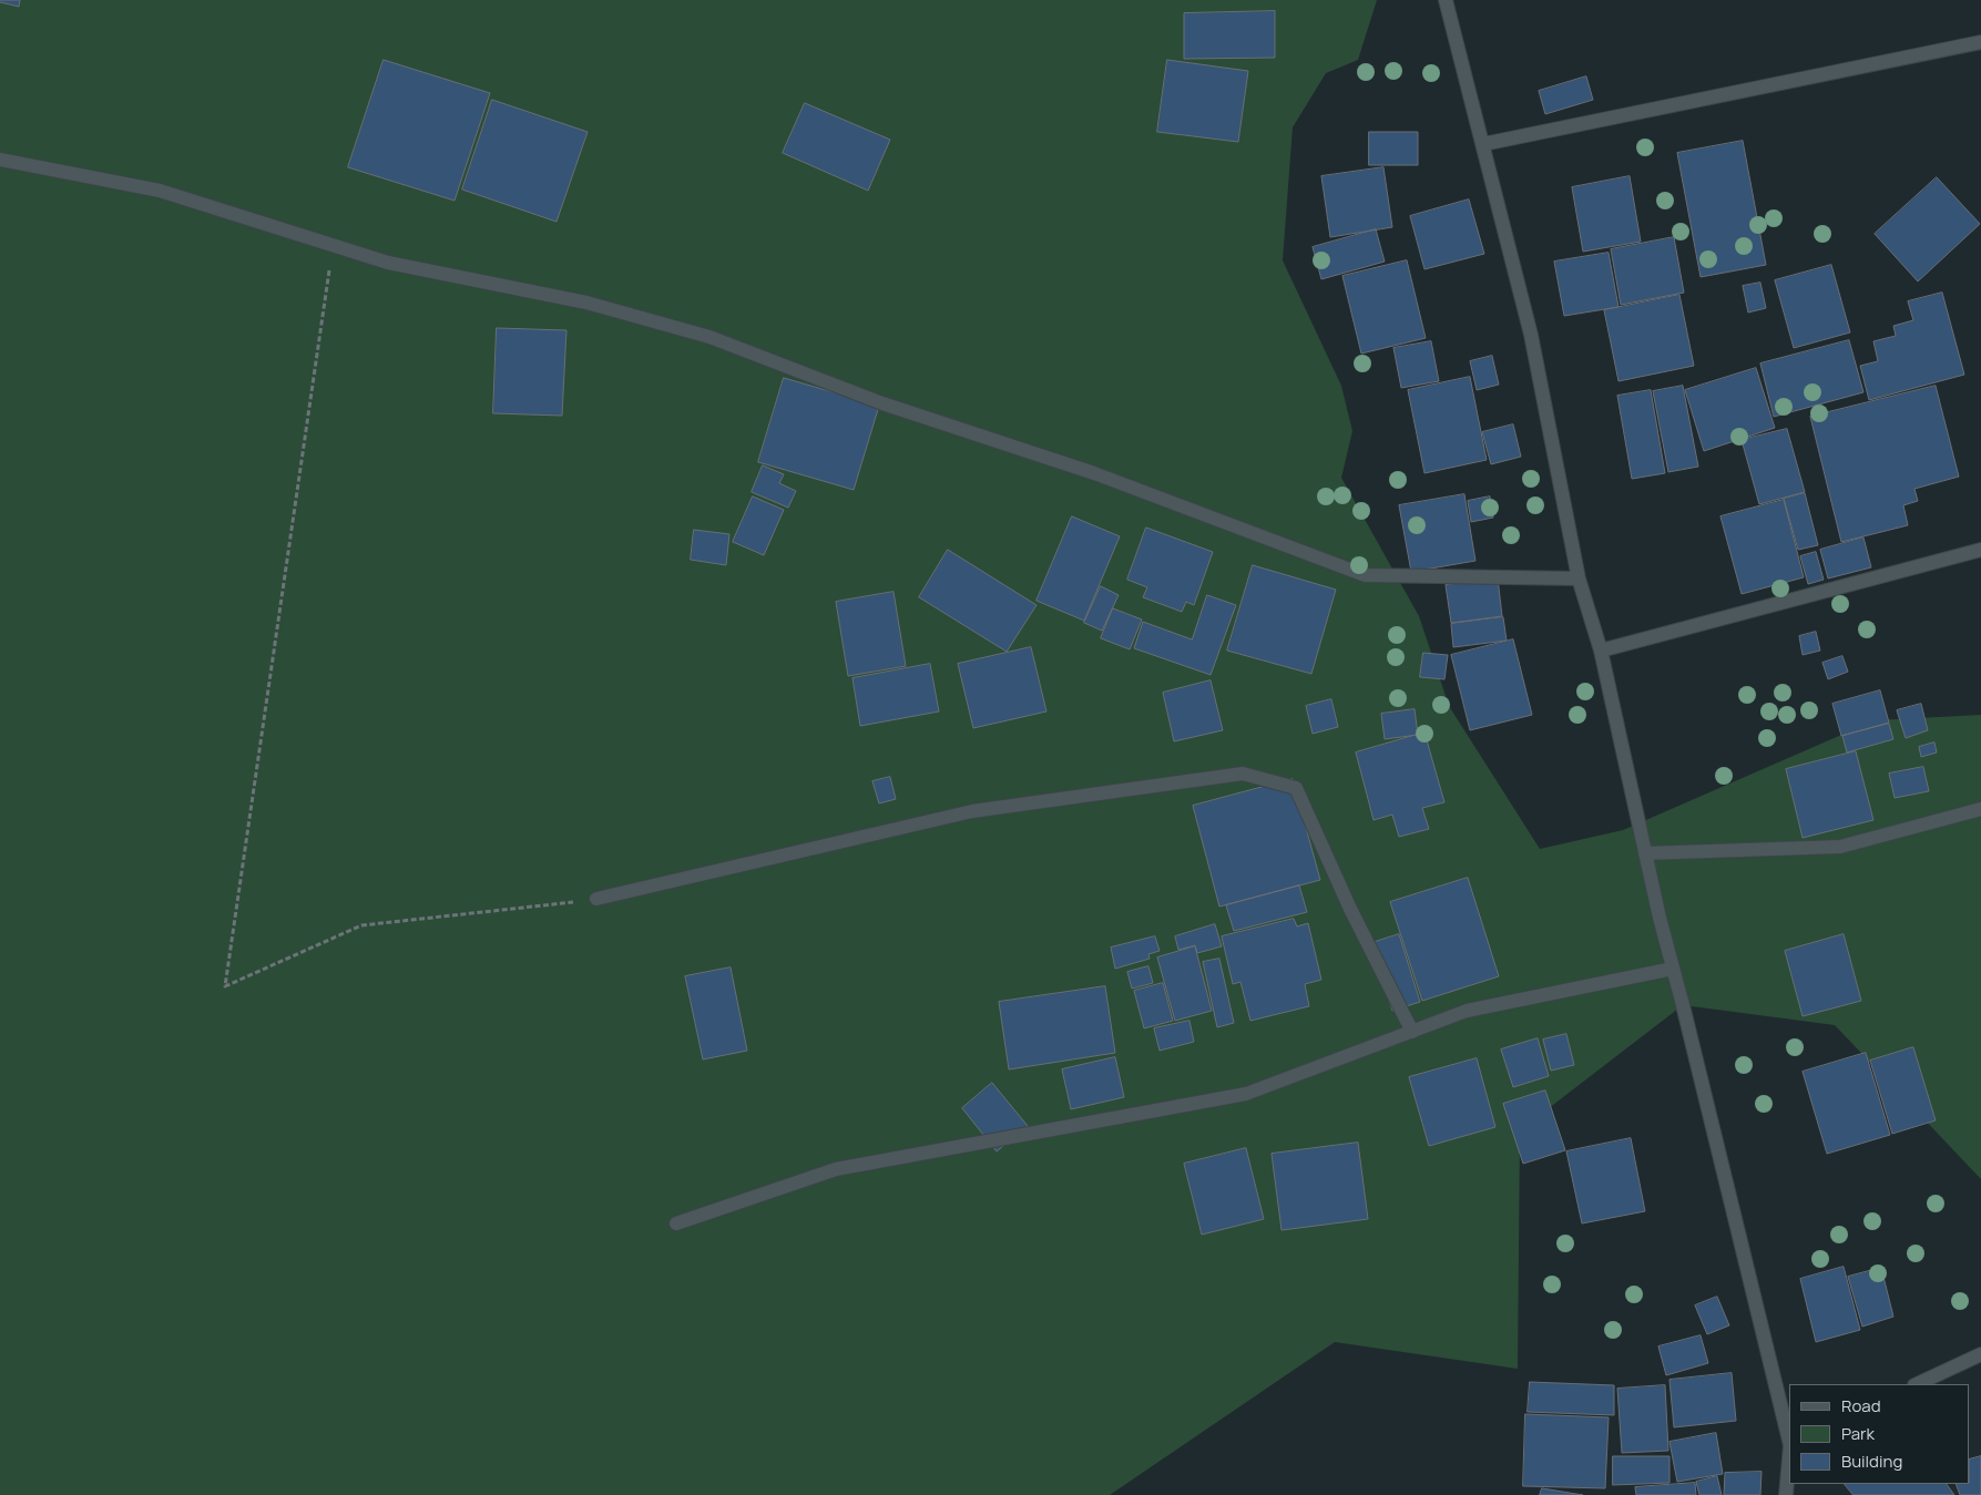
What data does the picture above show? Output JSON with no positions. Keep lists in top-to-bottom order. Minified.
{"legend":["Road","Park","Building"]}
